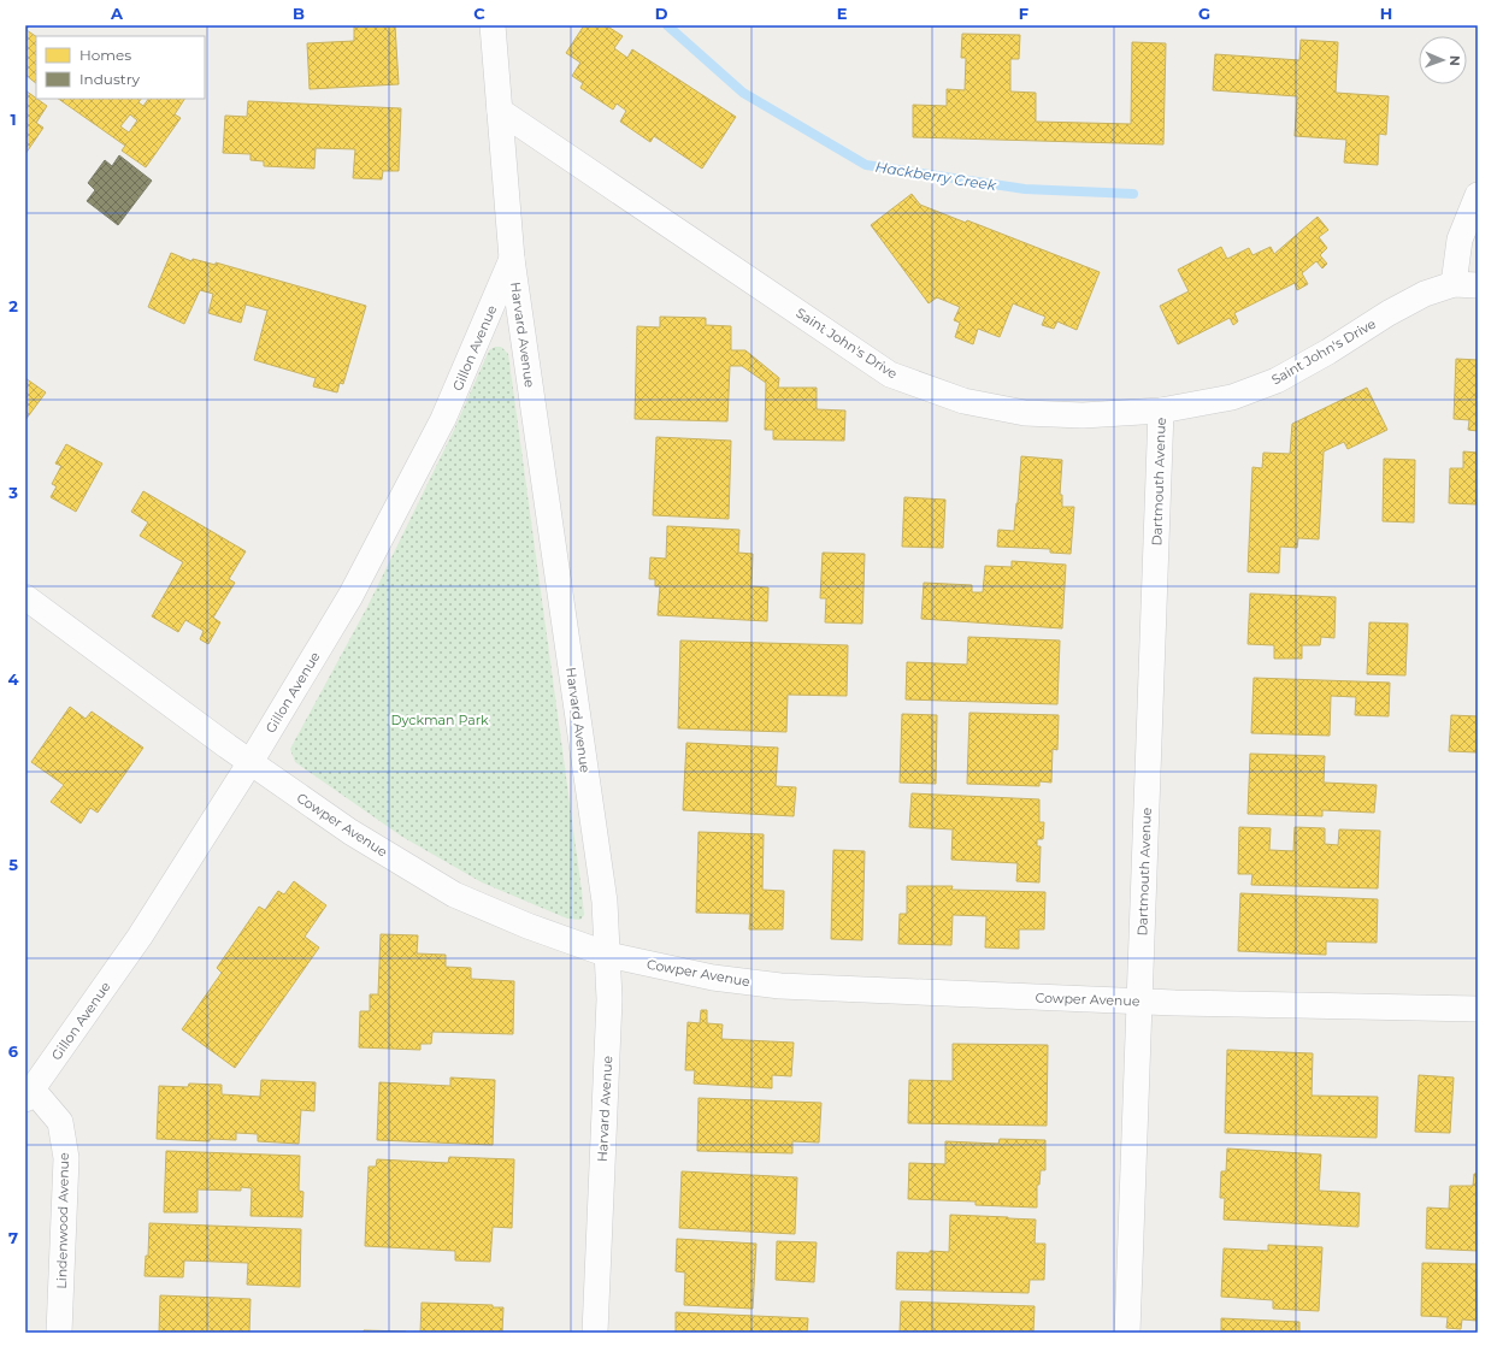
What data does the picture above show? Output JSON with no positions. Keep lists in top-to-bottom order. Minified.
{"streets":{"street":["Harvard Avenue","Saint John's Drive","Gillon Avenue","Dartmouth Avenue","Cowper Avenue","Lindenwood Avenue"]},"crossings":[["Harvard Avenue","Saint John's Drive"],["Harvard Avenue","Gillon Avenue"],["Harvard Avenue","Cowper Avenue"],["Saint John's Drive","Dartmouth Avenue"],["Gillon Avenue","Cowper Avenue"],["Gillon Avenue","Lindenwood Avenue"],["Dartmouth Avenue","Cowper Avenue"]],"water":["Hackberry Creek"],"parks":["Dyckman Park"],"legend":["Homes","Industry"],"north":"right","grid":{"columns":["A","B","C","D","E","F","G","H"],"rows":["1","2","3","4","5","6","7"]}}
